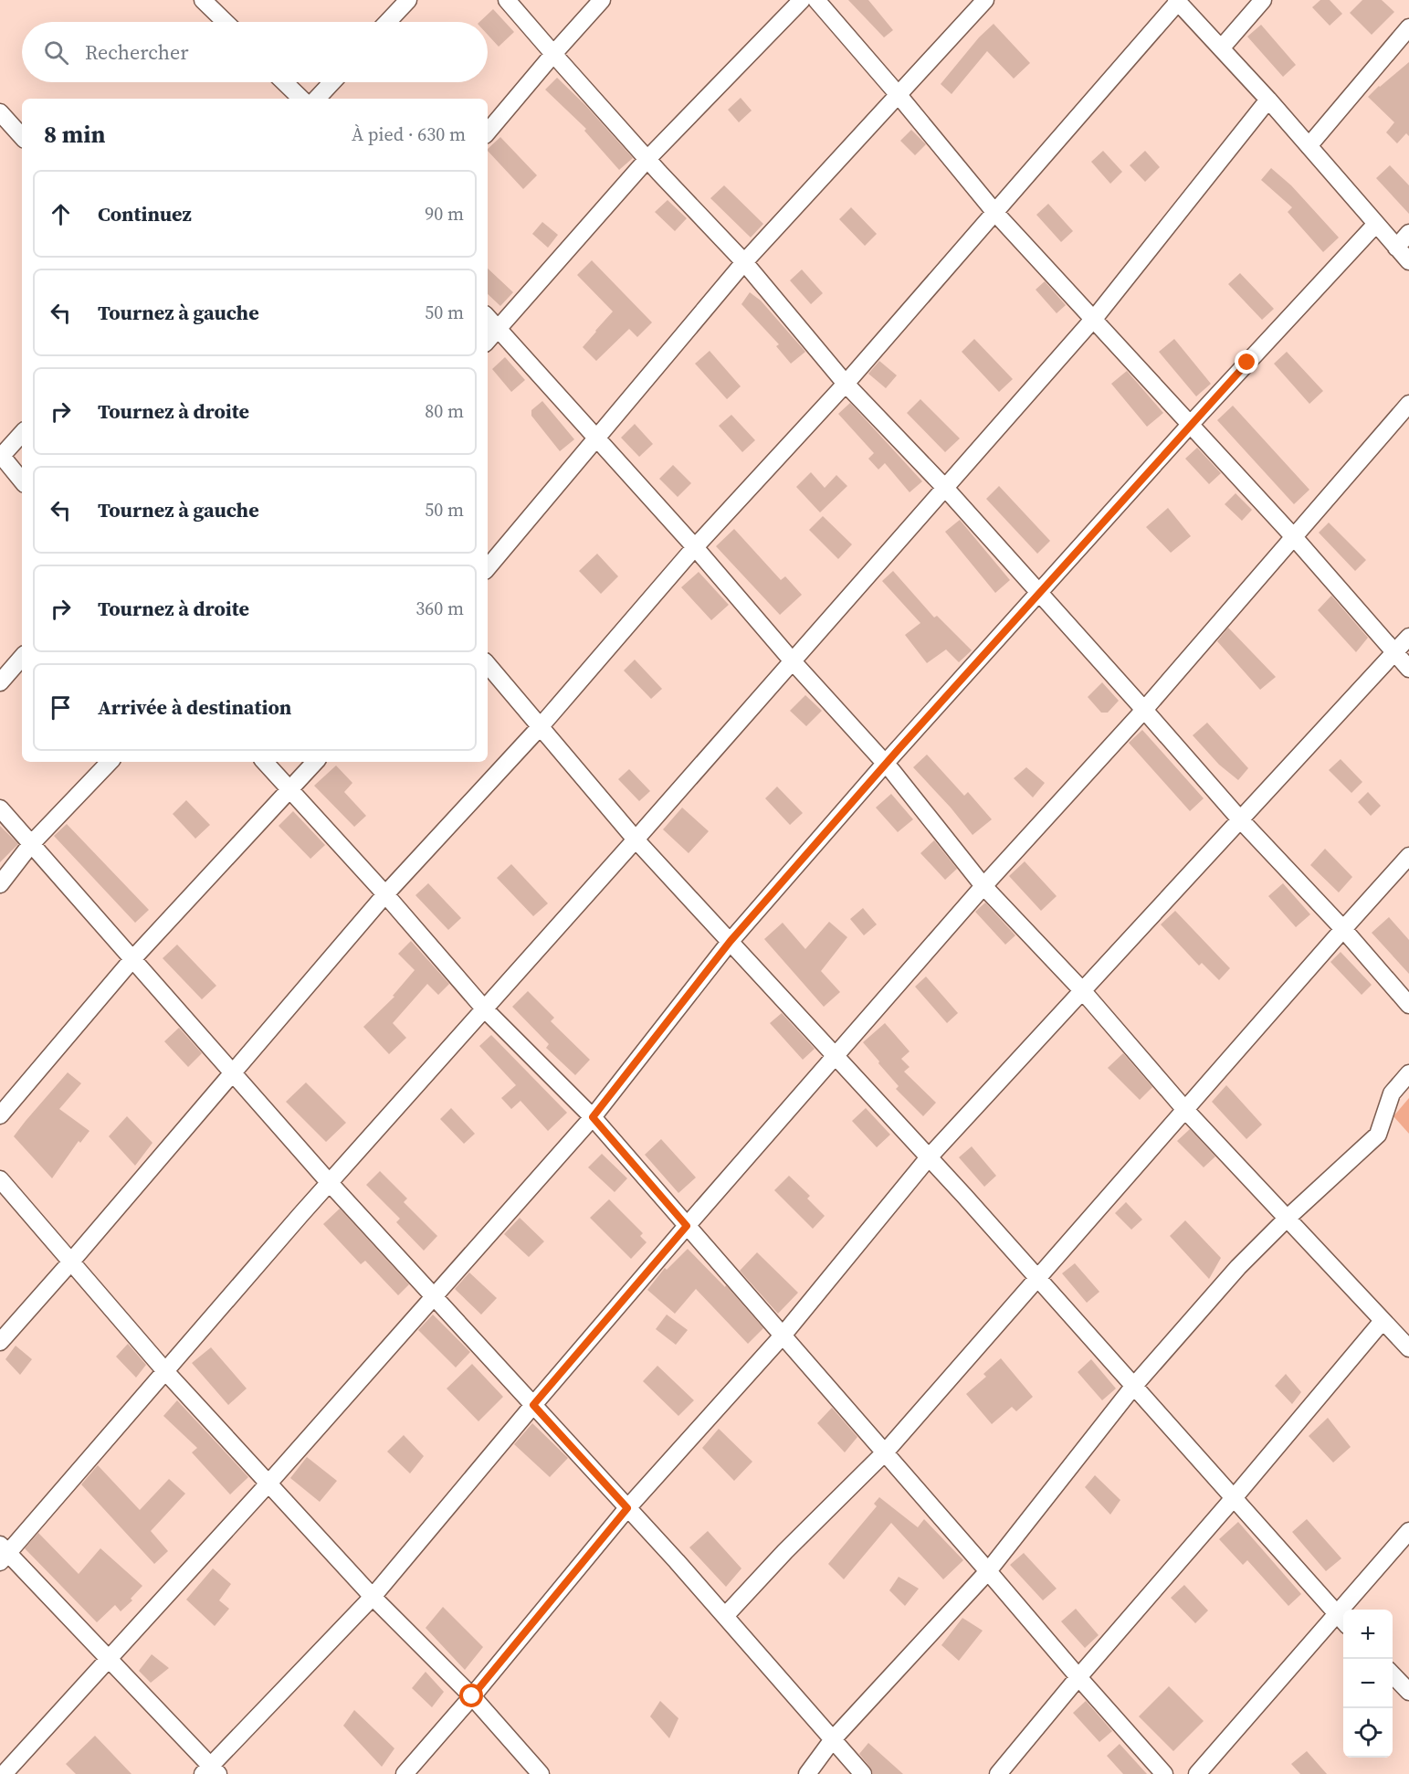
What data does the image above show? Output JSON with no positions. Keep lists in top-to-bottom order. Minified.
{"page":{"search":"Rechercher","heading":["8 min","À pied · 630 m"],"list":[["Continuez","90 m"],["Tournez à gauche","50 m"],["Tournez à droite","80 m"],["Tournez à gauche","50 m"],["Tournez à droite","360 m"],"Arrivée à destination"],"map_buttons":["+","−"]}}
